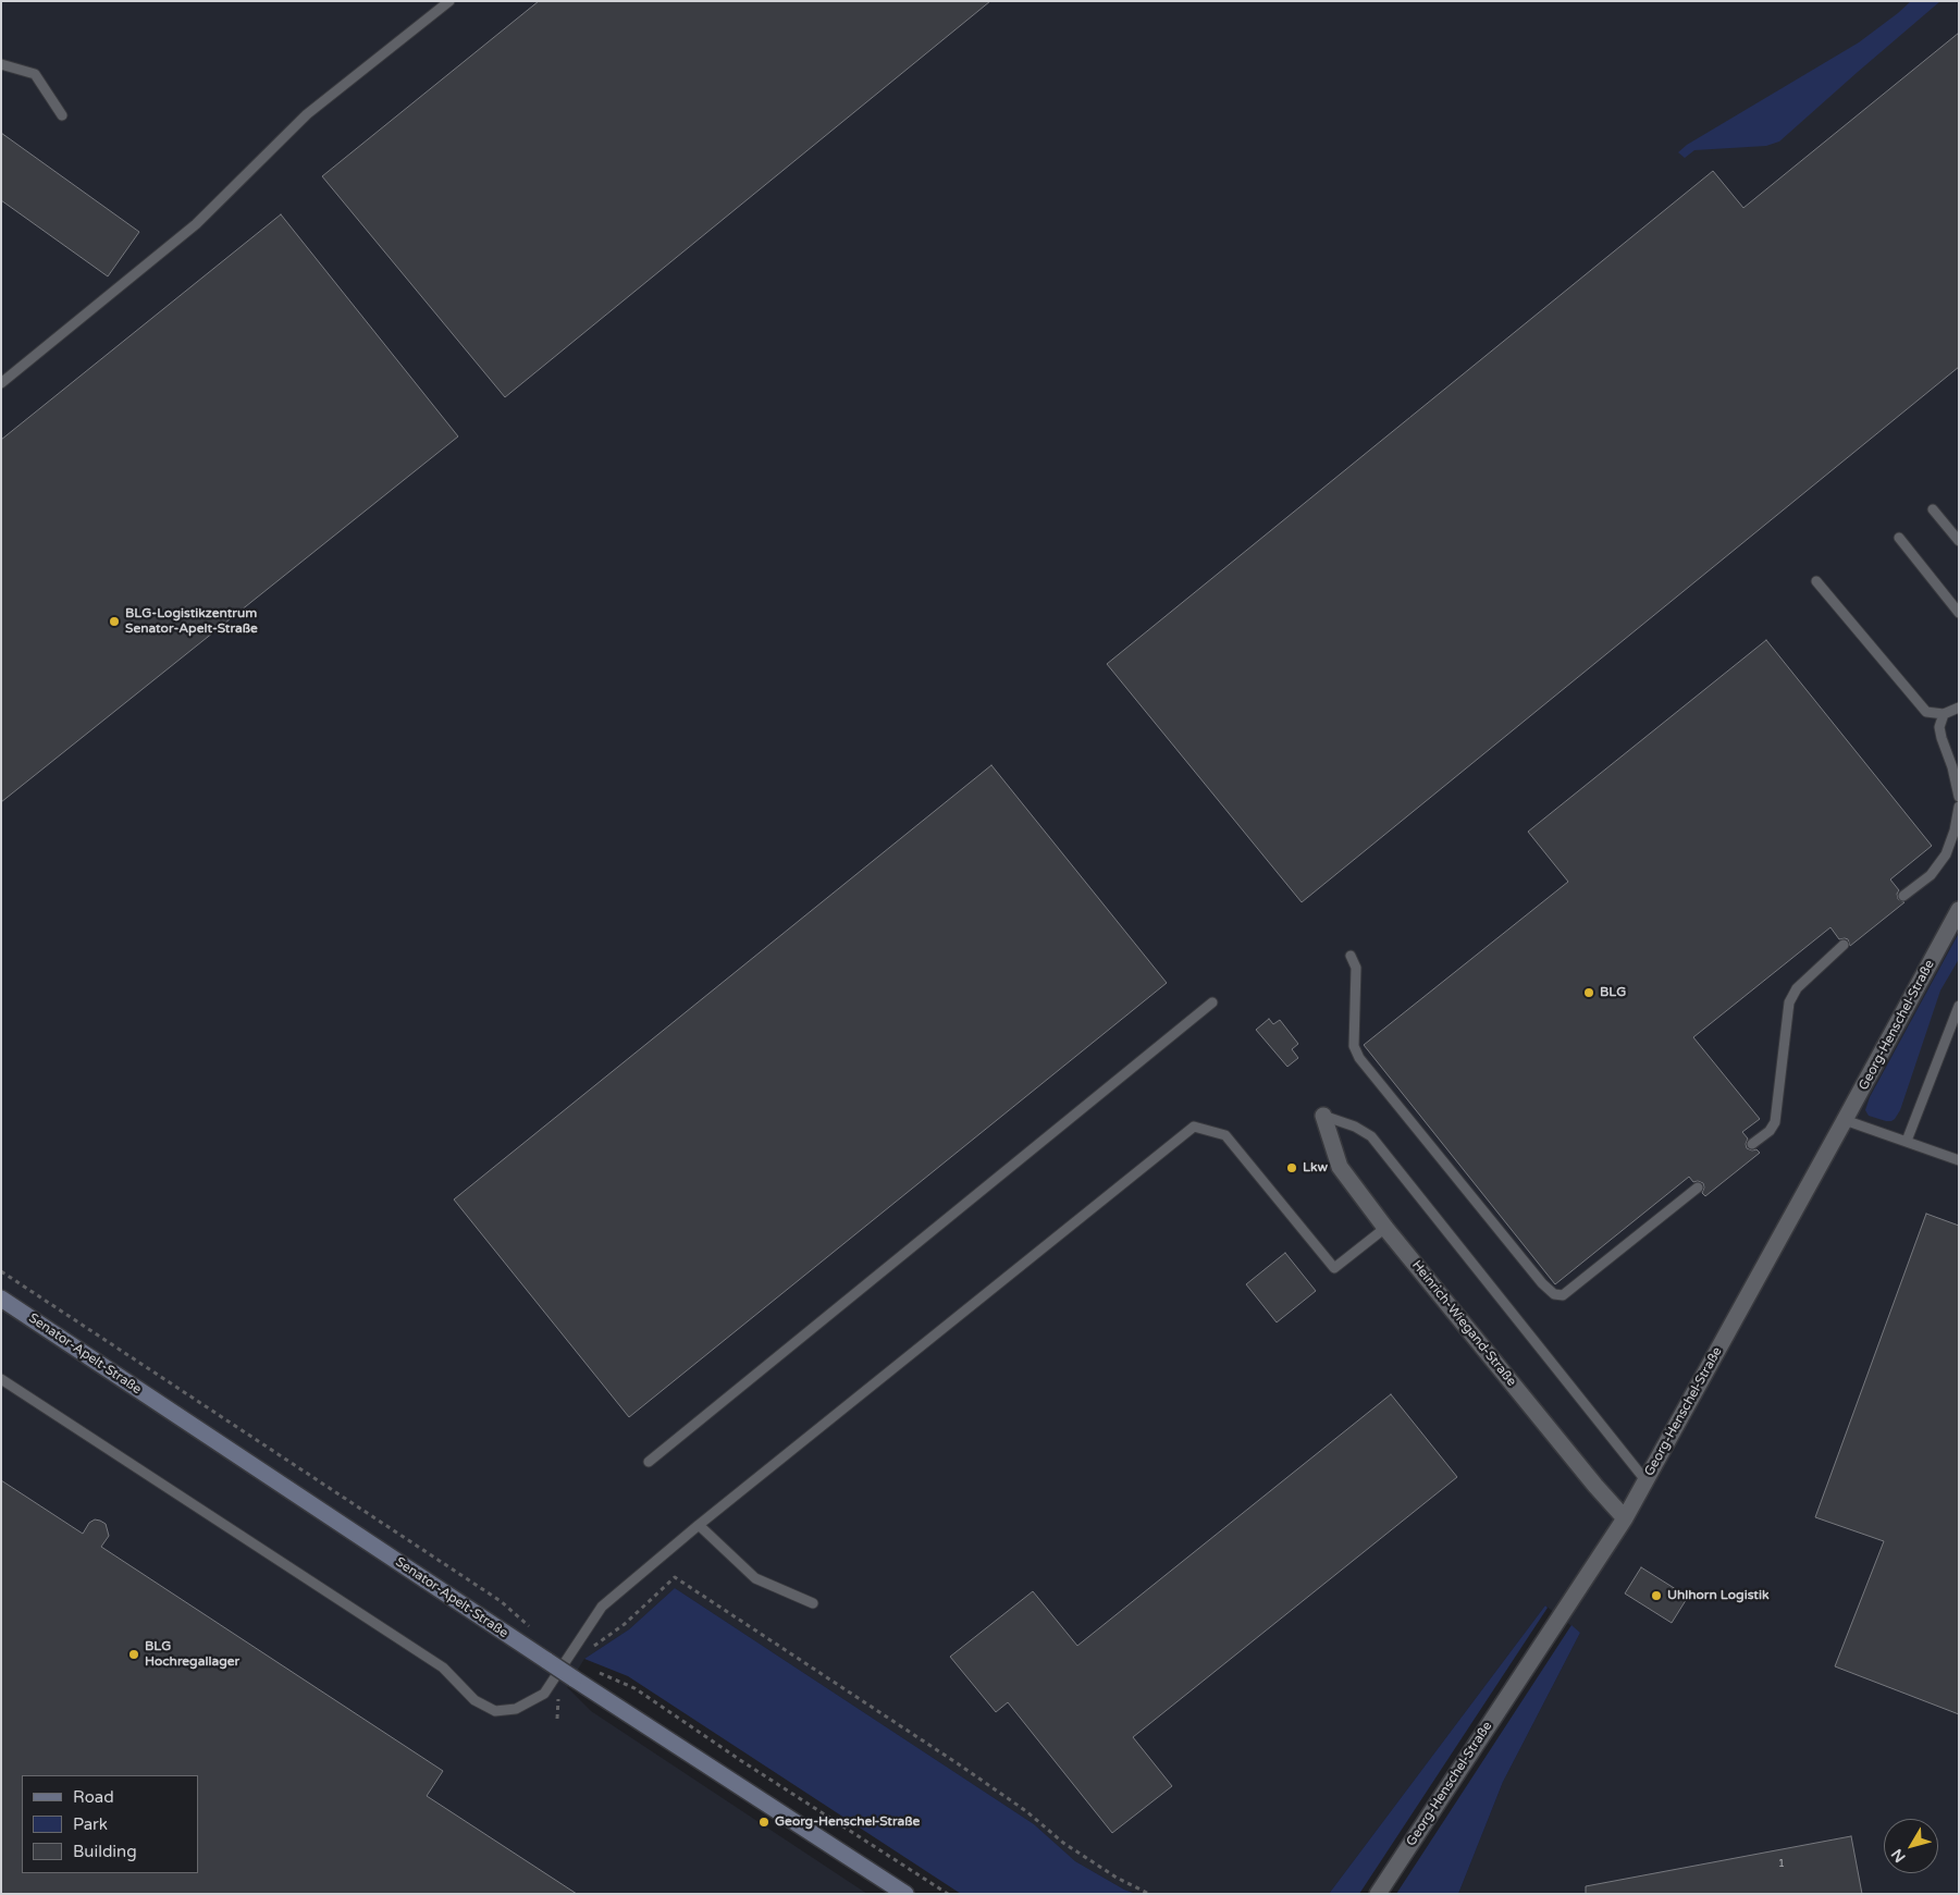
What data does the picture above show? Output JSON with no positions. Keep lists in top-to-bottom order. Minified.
{"streets":{"street":["Georg-Henschel-Straße","Heinrich-Wiegand-Straße","Senator-Apelt-Straße"]},"crossings":[["Georg-Henschel-Straße","Heinrich-Wiegand-Straße"]],"places":["BLG-Logistikzentrum Senator-Apelt-Straße","BLG","Lkw","Uhlhorn Logistik","BLG Hochregallager","Georg-Henschel-Straße"],"house_numbers":["1"],"legend":["Road","Park","Building"],"north":"bottom left"}
